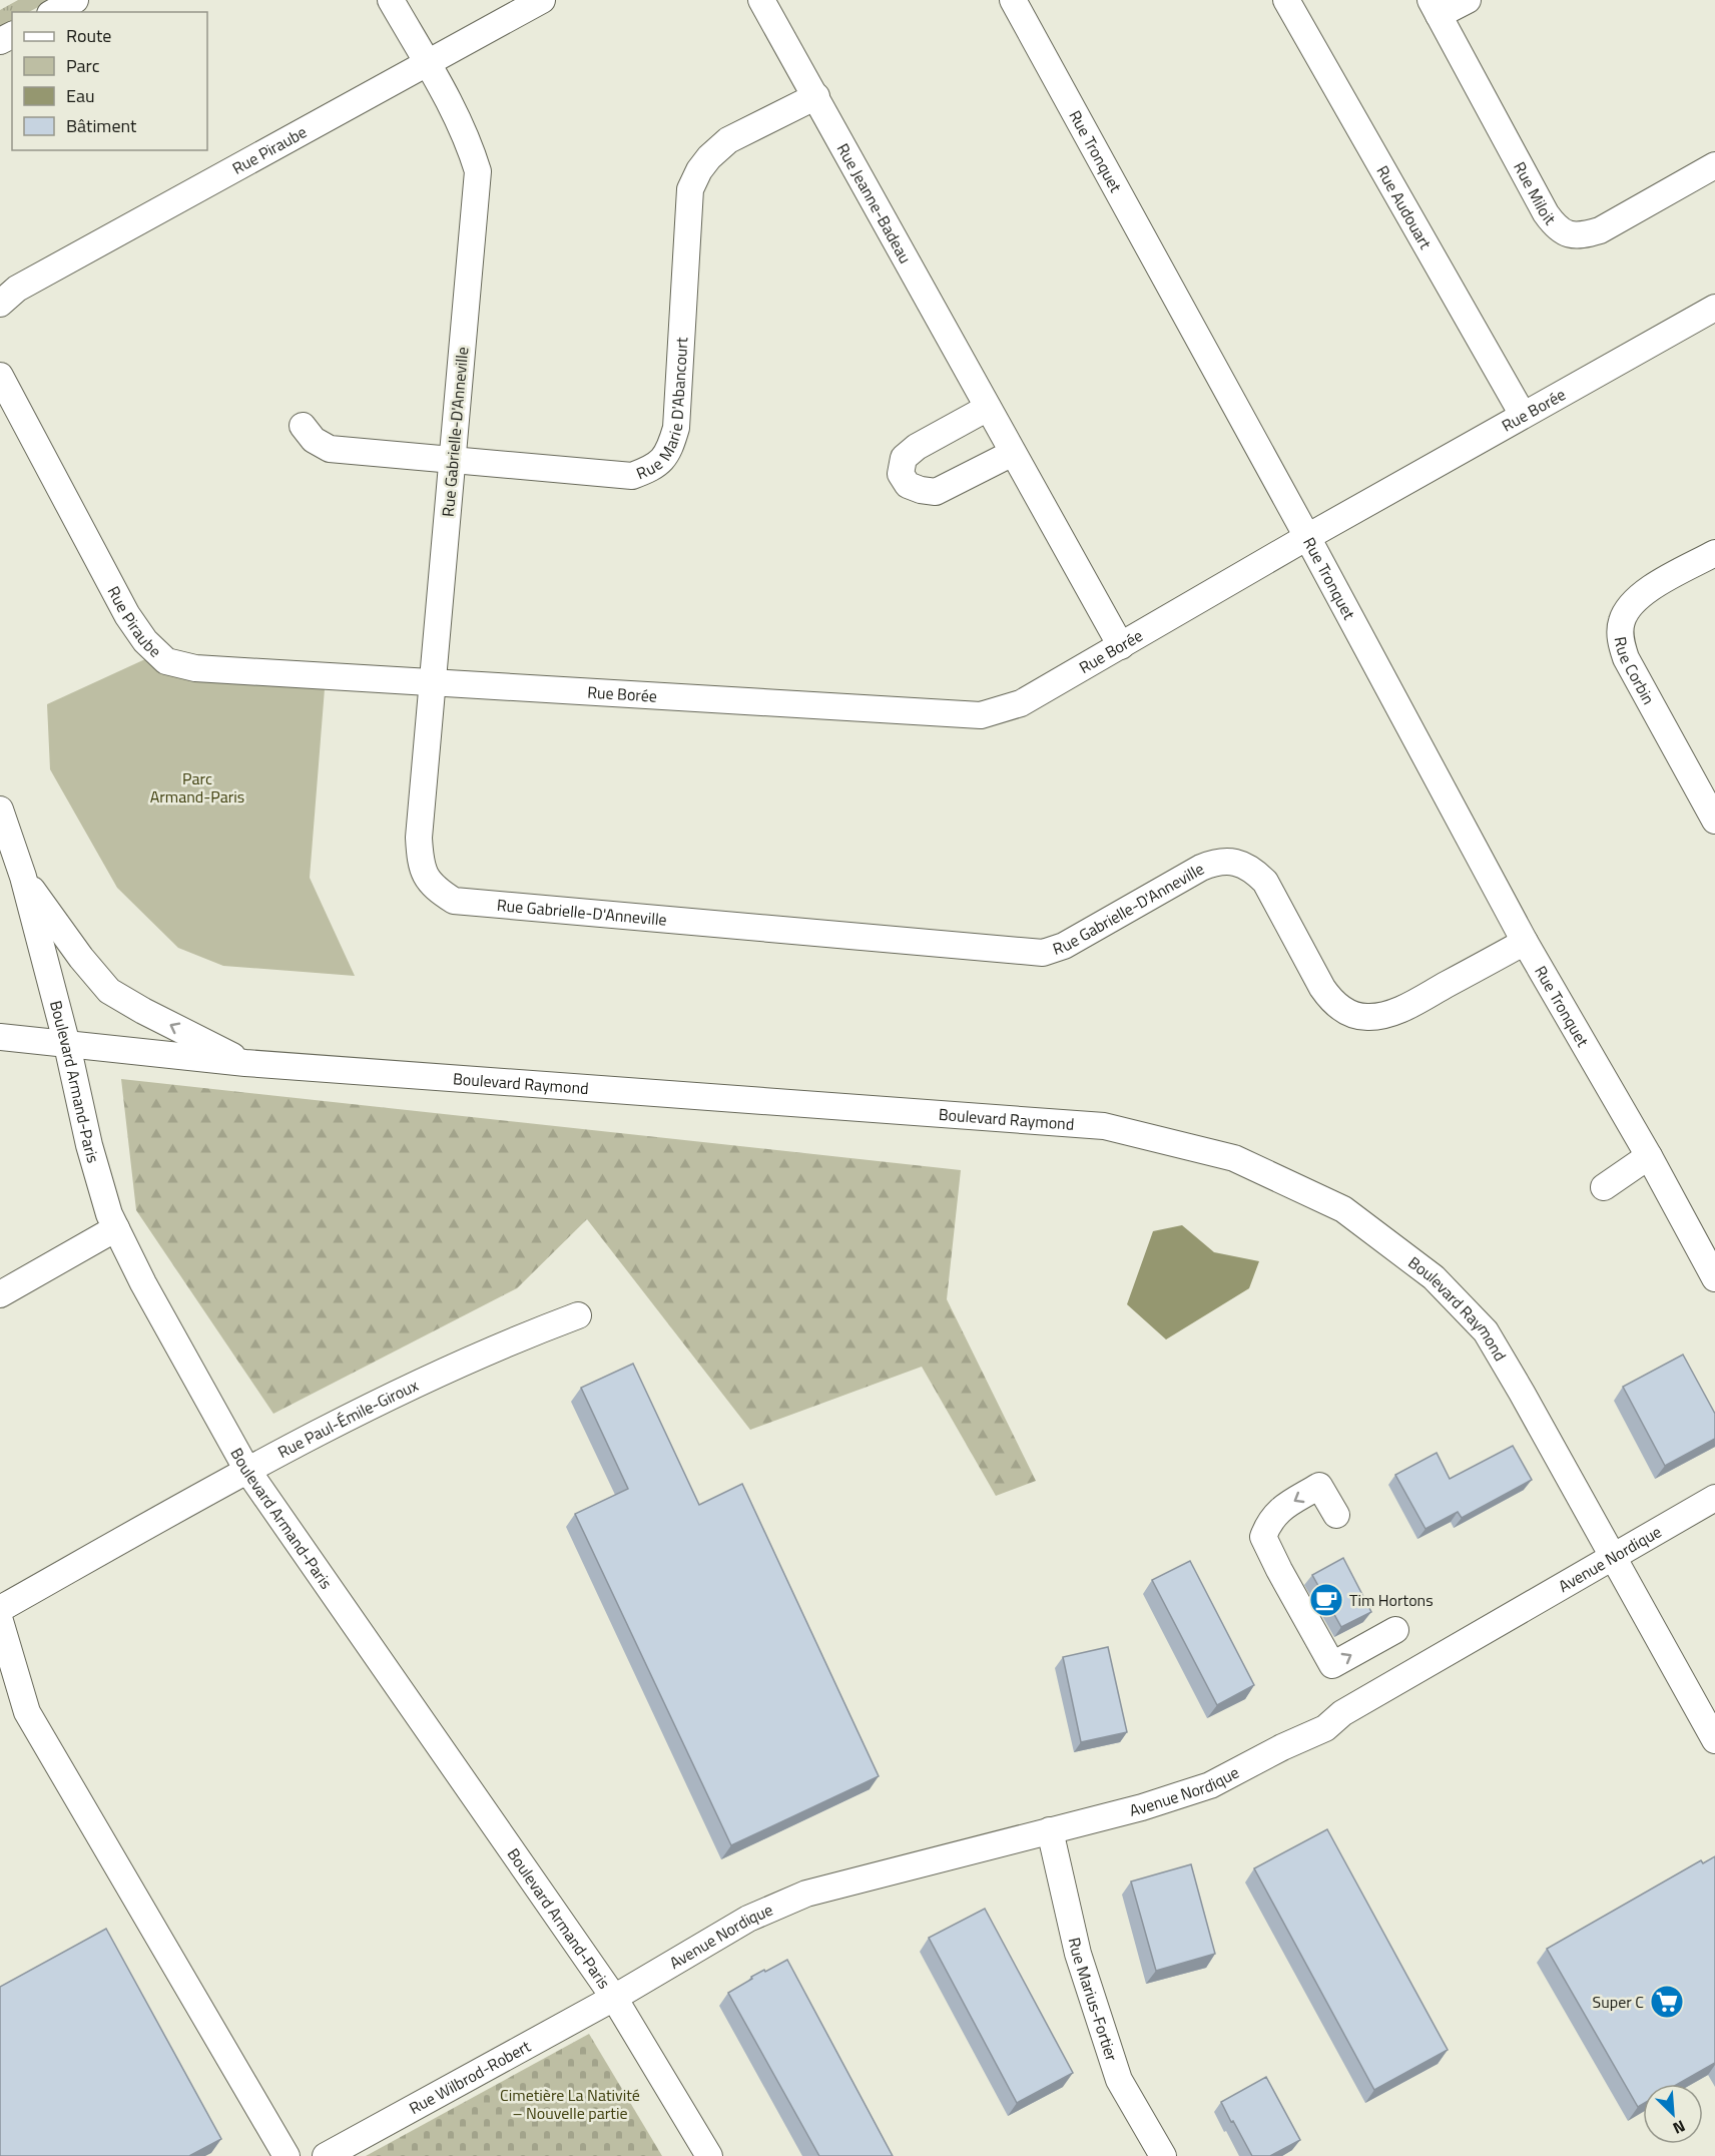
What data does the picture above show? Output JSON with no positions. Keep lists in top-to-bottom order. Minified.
{"streets":{"street":["Rue Piraube","Rue Tronquet","Rue Miloit","Rue Jeanne-Badeau","Rue Audouart","Rue Marie D'Abancourt","Rue Borée","Rue Gabrielle-D'Anneville","Rue Corbin","Boulevard Armand-Paris","Boulevard Raymond","Rue Paul-Émile-Giroux","Avenue Nordique","Rue Marius-Fortier","Rue Wilbrod-Robert"]},"crossings":[["Rue Piraube","Rue Borée"],["Rue Piraube","Rue Gabrielle-D'Anneville"],["Rue Tronquet","Rue Borée"],["Rue Tronquet","Rue Gabrielle-D'Anneville"],["Rue Jeanne-Badeau","Rue Marie D'Abancourt"],["Rue Jeanne-Badeau","Rue Borée"],["Rue Audouart","Rue Borée"],["Rue Marie D'Abancourt","Rue Gabrielle-D'Anneville"],["Rue Borée","Rue Gabrielle-D'Anneville"],["Boulevard Armand-Paris","Boulevard Raymond"],["Boulevard Armand-Paris","Rue Paul-Émile-Giroux"],["Boulevard Armand-Paris","Avenue Nordique"],["Boulevard Armand-Paris","Rue Wilbrod-Robert"],["Boulevard Raymond","Avenue Nordique"],["Avenue Nordique","Rue Marius-Fortier"],["Avenue Nordique","Rue Wilbrod-Robert"]],"parks":["Parc Armand-Paris","Cimetière La Nativité – Nouvelle partie"],"places":{"cafe":["Tim Hortons"],"supermarket":["Super C"]},"legend":["Route","Parc","Eau","Bâtiment"],"north":"bottom right"}
